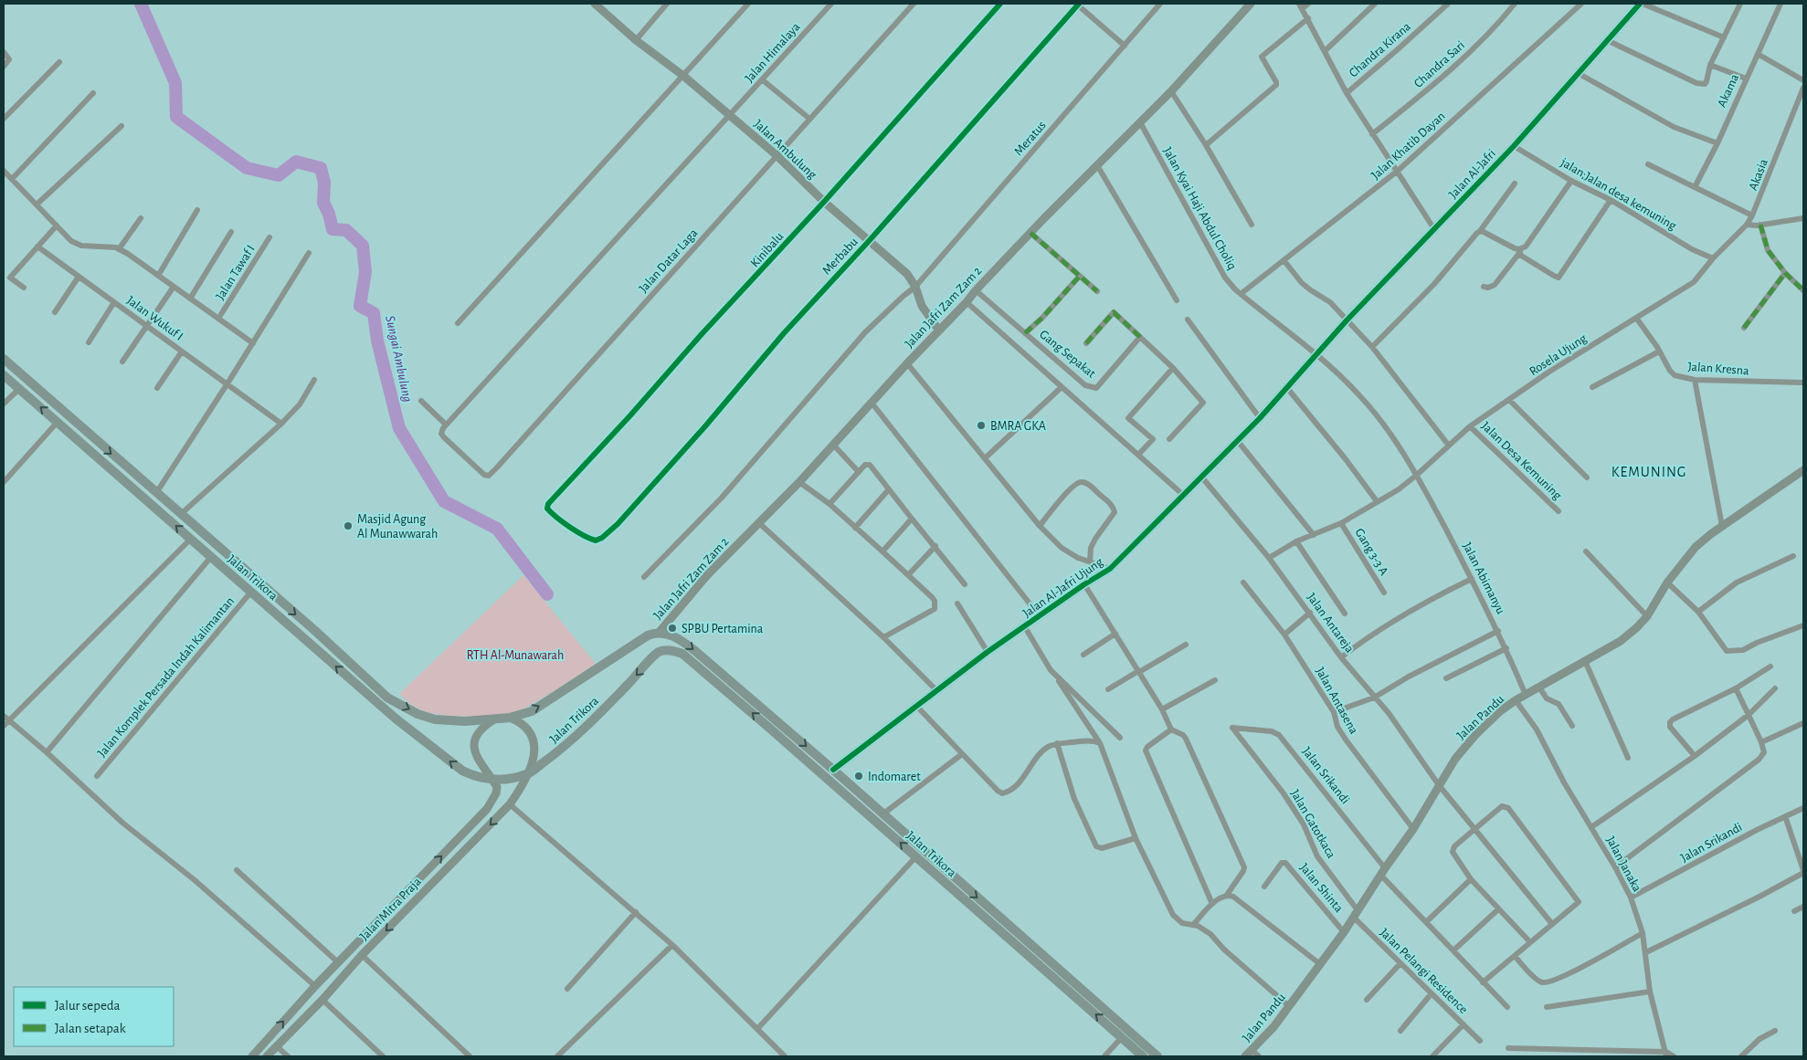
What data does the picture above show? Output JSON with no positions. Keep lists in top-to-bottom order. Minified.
{"streets":{"main road":["Jalan Trikora"],"street":["Chandra Kirana","Jalan Himalaya","Chandra Sari","Akama","Meratus","Jalan Khatib Dayan","Jalan Ambulung","Jalan Al-Jafri","Akasia","jalan;Jalan desa kemuning","Jalan Kyai Haji Abdul Choliq","Kinibalu","Merbabu","Jalan Datar Laga","Jalan Tawaf I","Jalan Jafri Zam Zam 2","Jalan Wukuf I","Gang Sepakat","Rosela Ujung","Jalan Kresna","Jalan Desa Kemuning","Gang 3-3 A","Jalan Abimanyu","Jalan Al-Jafri Ujung","Jalan Antareja","Jalan Komplek Persada Indah Kalimantan","Jalan Antasena","Jalan Pandu","Jalan Srikandi","Jalan Gatotkaca","Jalan Janaka","Jalan Shinta","Jalan Mitra Praja","Jalan Pelangi Residence"]},"crossings":[["Jalan Himalaya","Jalan Ambulung"],["Jalan Himalaya","Jalan Datar Laga"],["Meratus","Jalan Ambulung"],["Jalan Khatib Dayan","Jalan Kyai Haji Abdul Choliq"],["Jalan Ambulung","Kinibalu"],["Jalan Ambulung","Merbabu"],["Jalan Ambulung","Jalan Datar Laga"],["Jalan Ambulung","Jalan Jafri Zam Zam 2"],["Jalan Al-Jafri","jalan;Jalan desa kemuning"],["Jalan Al-Jafri","Jalan Kyai Haji Abdul Choliq"],["Jalan Al-Jafri","Jalan Al-Jafri Ujung"],["Akasia","jalan;Jalan desa kemuning"],["Akasia","Rosela Ujung"],["jalan;Jalan desa kemuning","Rosela Ujung"],["Jalan Kyai Haji Abdul Choliq","Jalan Jafri Zam Zam 2"],["Jalan Kyai Haji Abdul Choliq","Rosela Ujung"],["Jalan Kyai Haji Abdul Choliq","Jalan Abimanyu"],["Jalan Kyai Haji Abdul Choliq","Jalan Al-Jafri Ujung"],["Kinibalu","Merbabu"],["Jalan Jafri Zam Zam 2","Gang Sepakat"],["Jalan Jafri Zam Zam 2","Jalan Trikora"],["Rosela Ujung","Jalan Kresna"],["Rosela Ujung","Jalan Desa Kemuning"],["Rosela Ujung","Gang 3-3 A"],["Rosela Ujung","Jalan Abimanyu"],["Rosela Ujung","Jalan Antareja"],["Jalan Trikora","Jalan Al-Jafri Ujung"],["Jalan Trikora","Jalan Komplek Persada Indah Kalimantan"],["Jalan Trikora","Jalan Mitra Praja"],["Jalan Abimanyu","Jalan Pandu"],["Jalan Al-Jafri Ujung","Jalan Antareja"],["Jalan Antareja","Jalan Pandu"],["Jalan Antasena","Jalan Pandu"],["Jalan Pandu","Jalan Srikandi"],["Jalan Pandu","Jalan Gatotkaca"],["Jalan Pandu","Jalan Janaka"],["Jalan Pandu","Jalan Shinta"],["Jalan Pandu","Jalan Pelangi Residence"],["Jalan Srikandi","Jalan Gatotkaca"],["Jalan Srikandi","Jalan Janaka"],["Jalan Gatotkaca","Jalan Pelangi Residence"]],"districts":["KEMUNING"],"water":["Sungai Ambulung"],"parks":["RTH Al-Munawarah"],"places":["BMRA GKA","Masjid Agung Al Munawwarah","SPBU Pertamina","Indomaret"],"legend":["Jalur sepeda","Jalan setapak"]}
